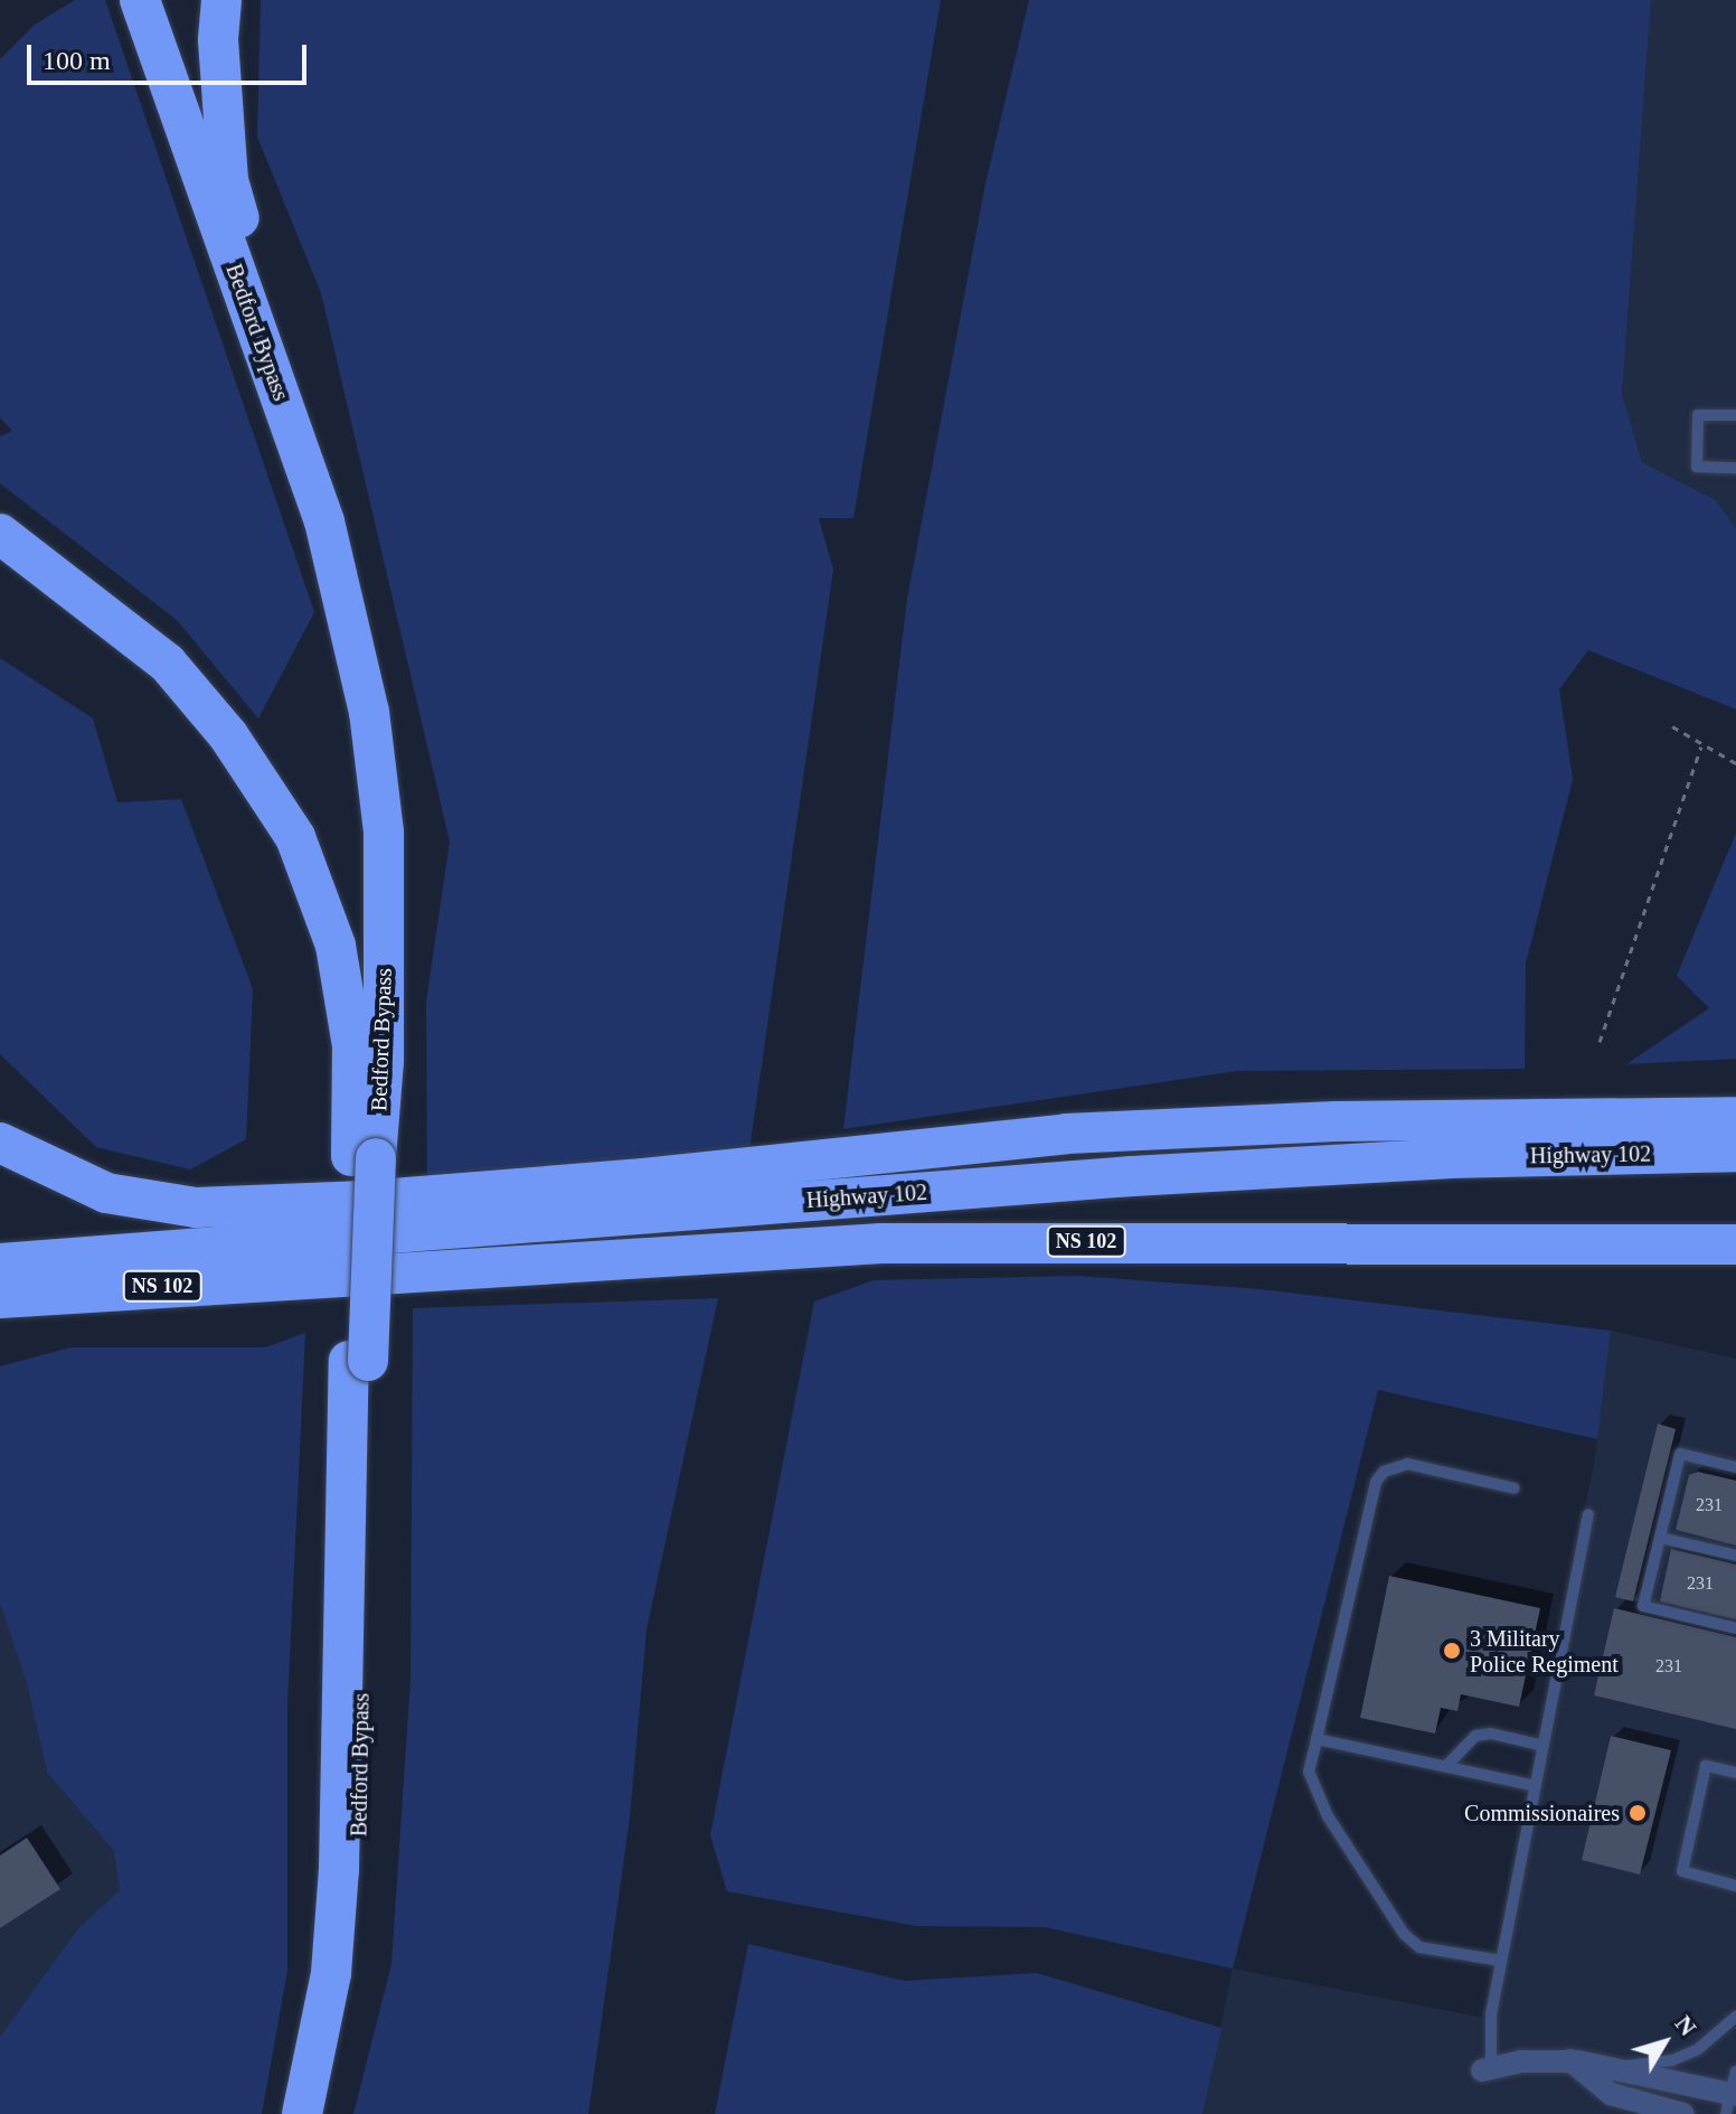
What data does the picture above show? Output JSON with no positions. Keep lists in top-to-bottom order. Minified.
{"streets":{"highway":["Bedford Bypass","Highway 102","NS 102"]},"places":["3 Military Police Regiment","Commissionaires"],"house_numbers":["231","231","231"],"scale_bar":"100 m","north":"top right"}
